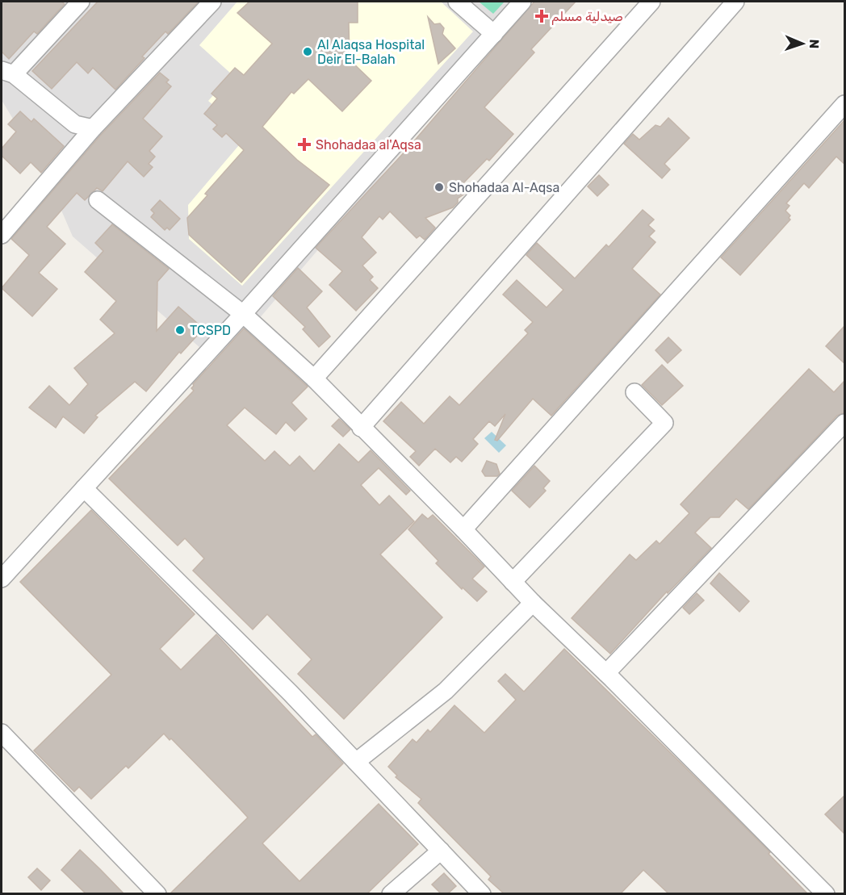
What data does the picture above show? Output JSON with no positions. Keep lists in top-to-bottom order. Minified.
{"places":{"health":["صيدلية مسلم","Shohadaa al'Aqsa"],"other":["Al Alaqsa Hospital Deir El-Balah","Shohadaa Al-Aqsa","TCSPD"]},"north":"right"}
